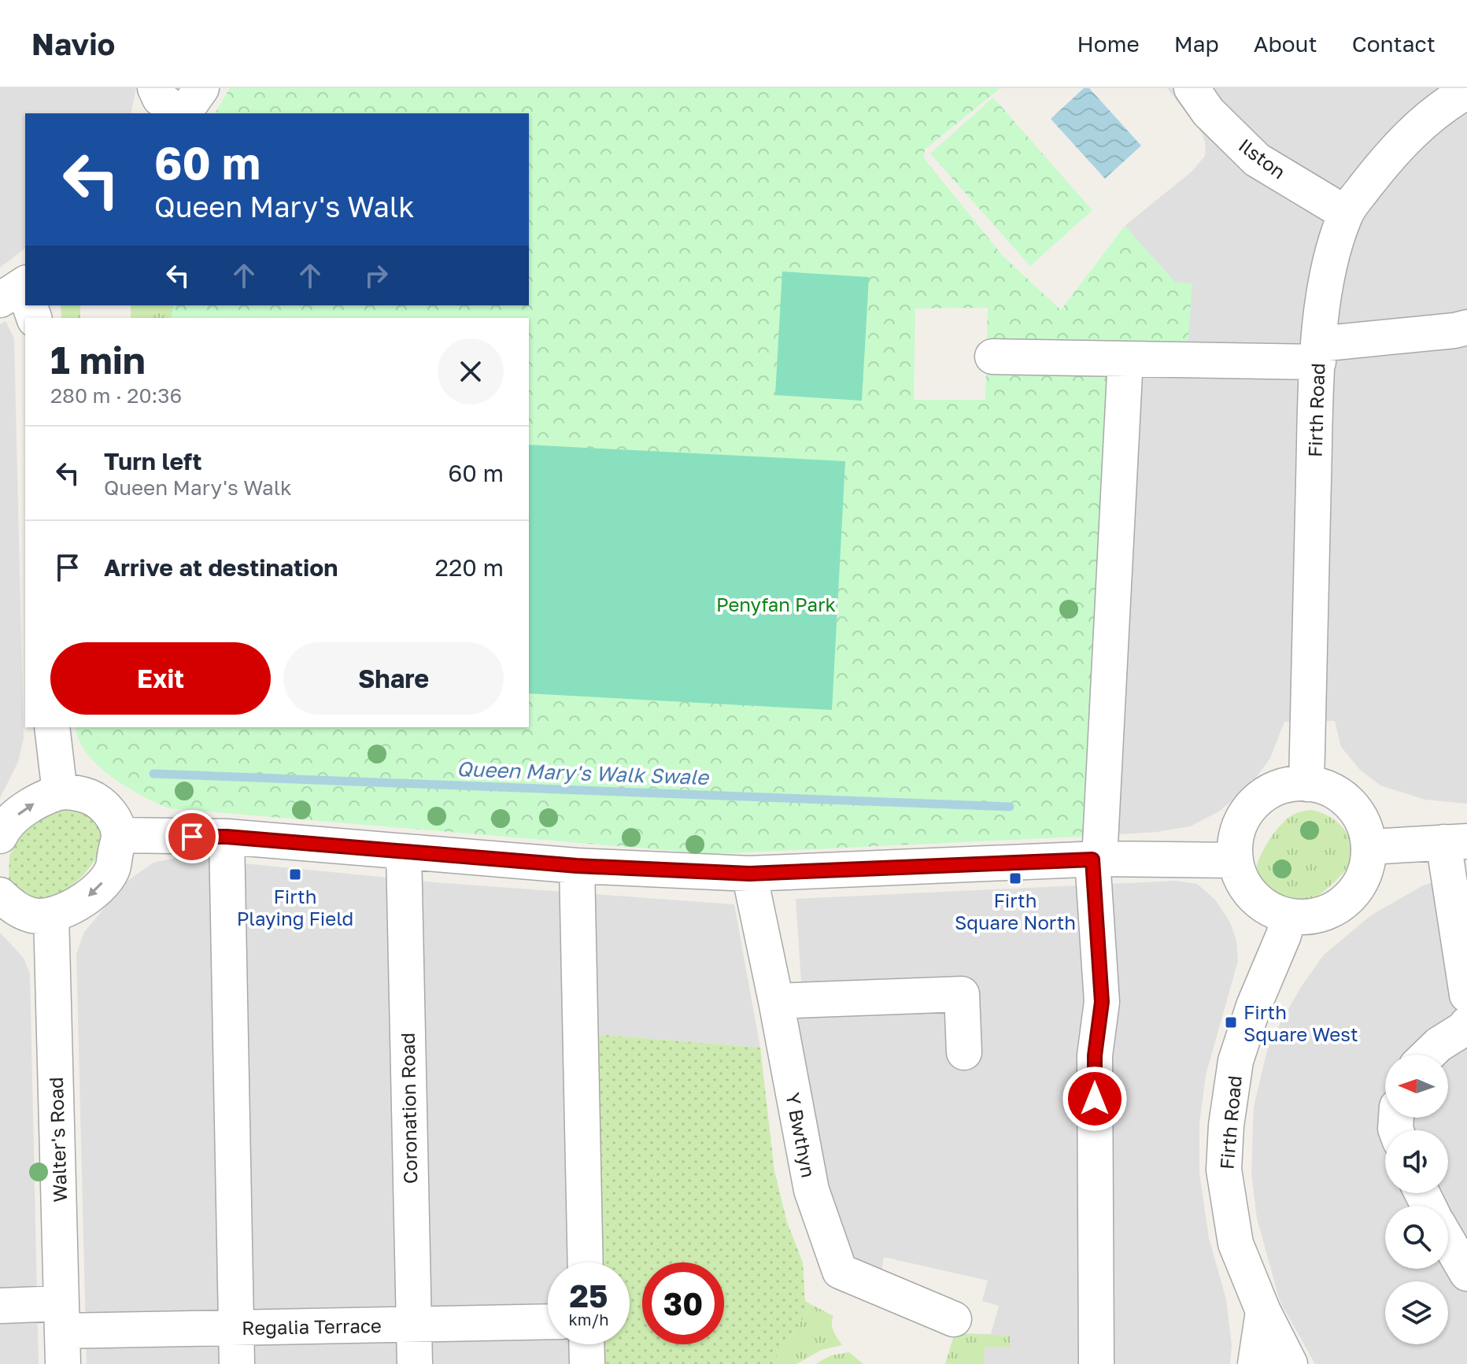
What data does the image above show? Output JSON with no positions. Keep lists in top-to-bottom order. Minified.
{"streets":{"street":["Ilston","Firth Road","Coronation Road","Y Bwthyn","Walter's Road","Regalia Terrace"]},"crossings":[["Ilston","Firth Road"],["Coronation Road","Regalia Terrace"],["Walter's Road","Regalia Terrace"]],"water":["Queen Mary's Walk Swale"],"parks":["Penyfan Park"],"places":{"transit":["Firth Playing Field","Firth Square North","Firth Square West"]},"north":"left","page":{"header":"Navio","nav":["Home","Map","About","Contact"],"turn":["60 m","Queen Mary's Walk"],"heading":["1 min","280 m · 20:36"],"list":[{"name":"Turn left","note":"Queen Mary's Walk","value":"60 m"},{"name":"Arrive at destination","value":"220 m"}],"buttons":["Exit","Share"],"speed":"25 km/h","limit":"30"}}
